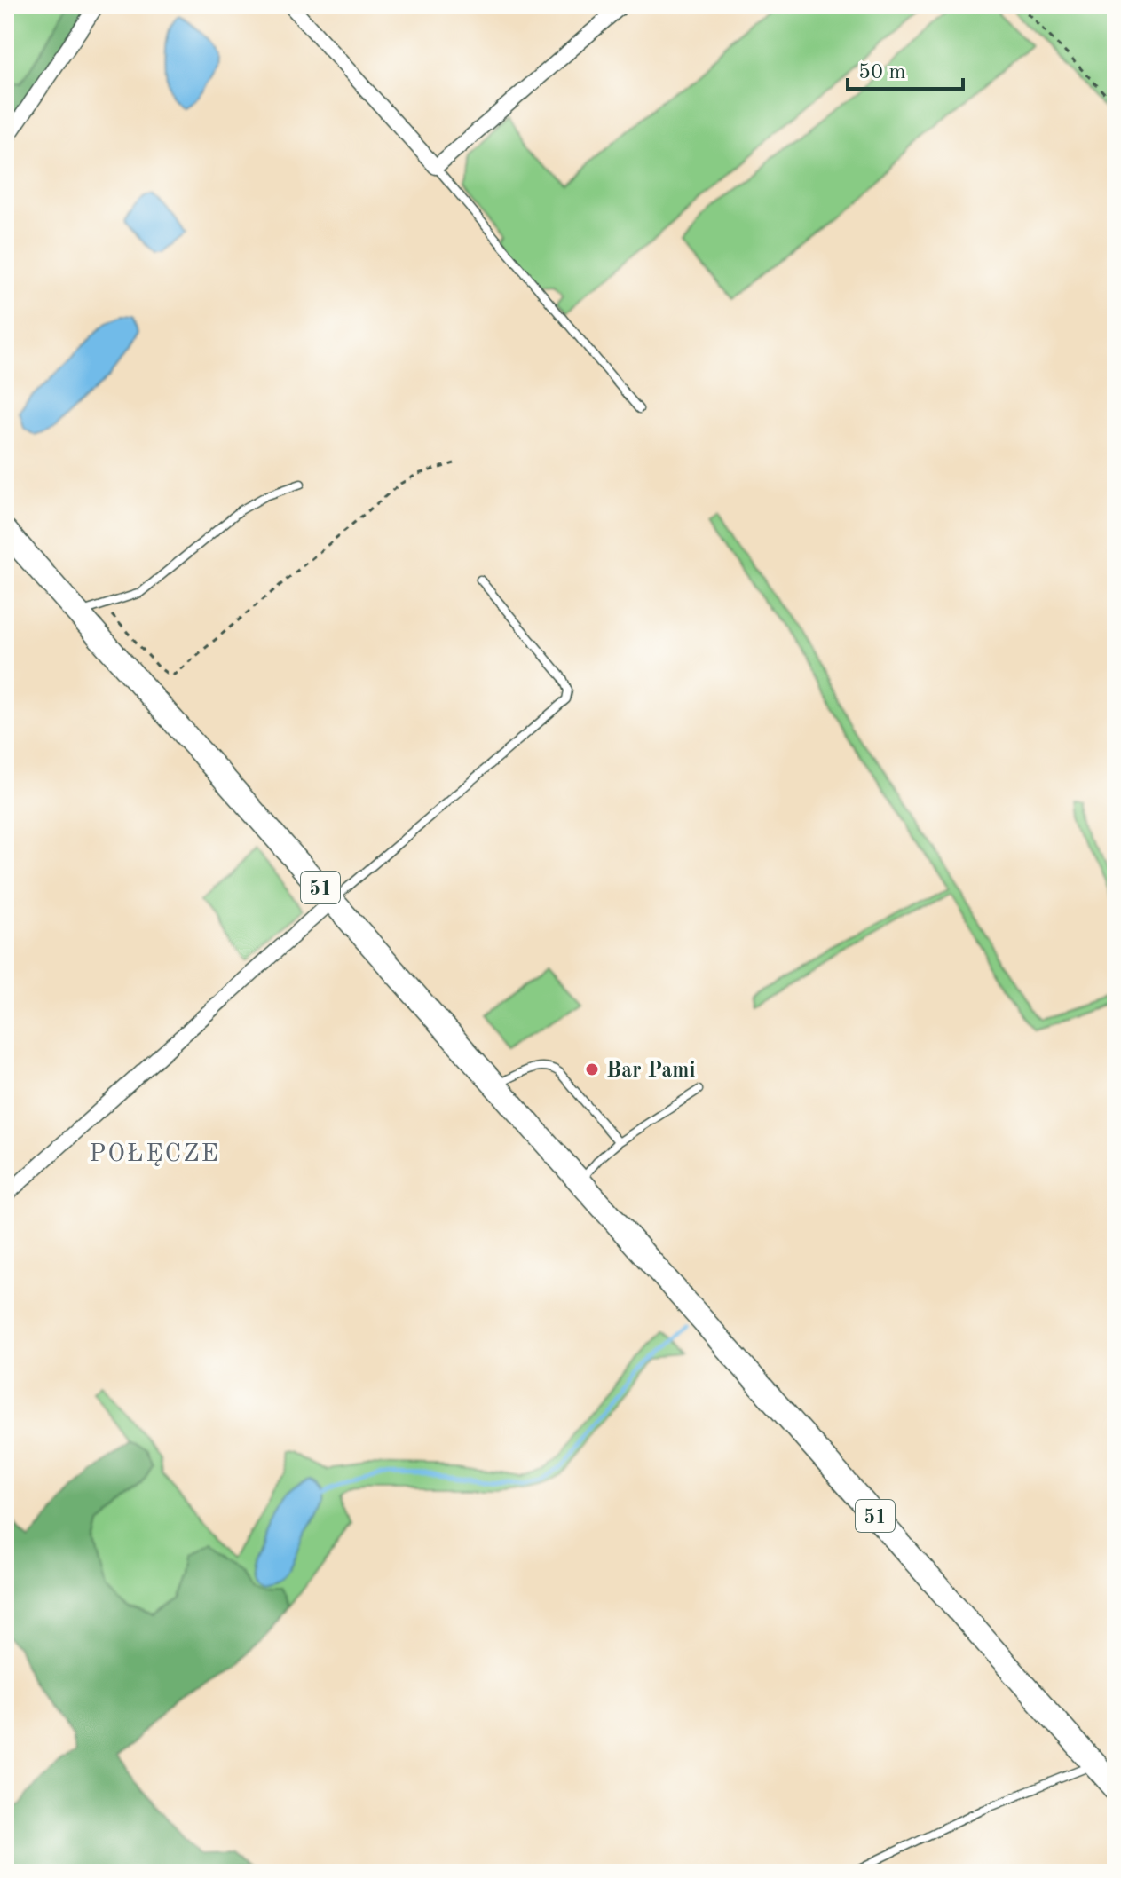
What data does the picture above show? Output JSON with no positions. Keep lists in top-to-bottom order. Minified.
{"streets":{"main road":["51"]},"districts":["POŁĘCZE"],"places":["Bar Pami"],"scale_bar":"50 m"}
